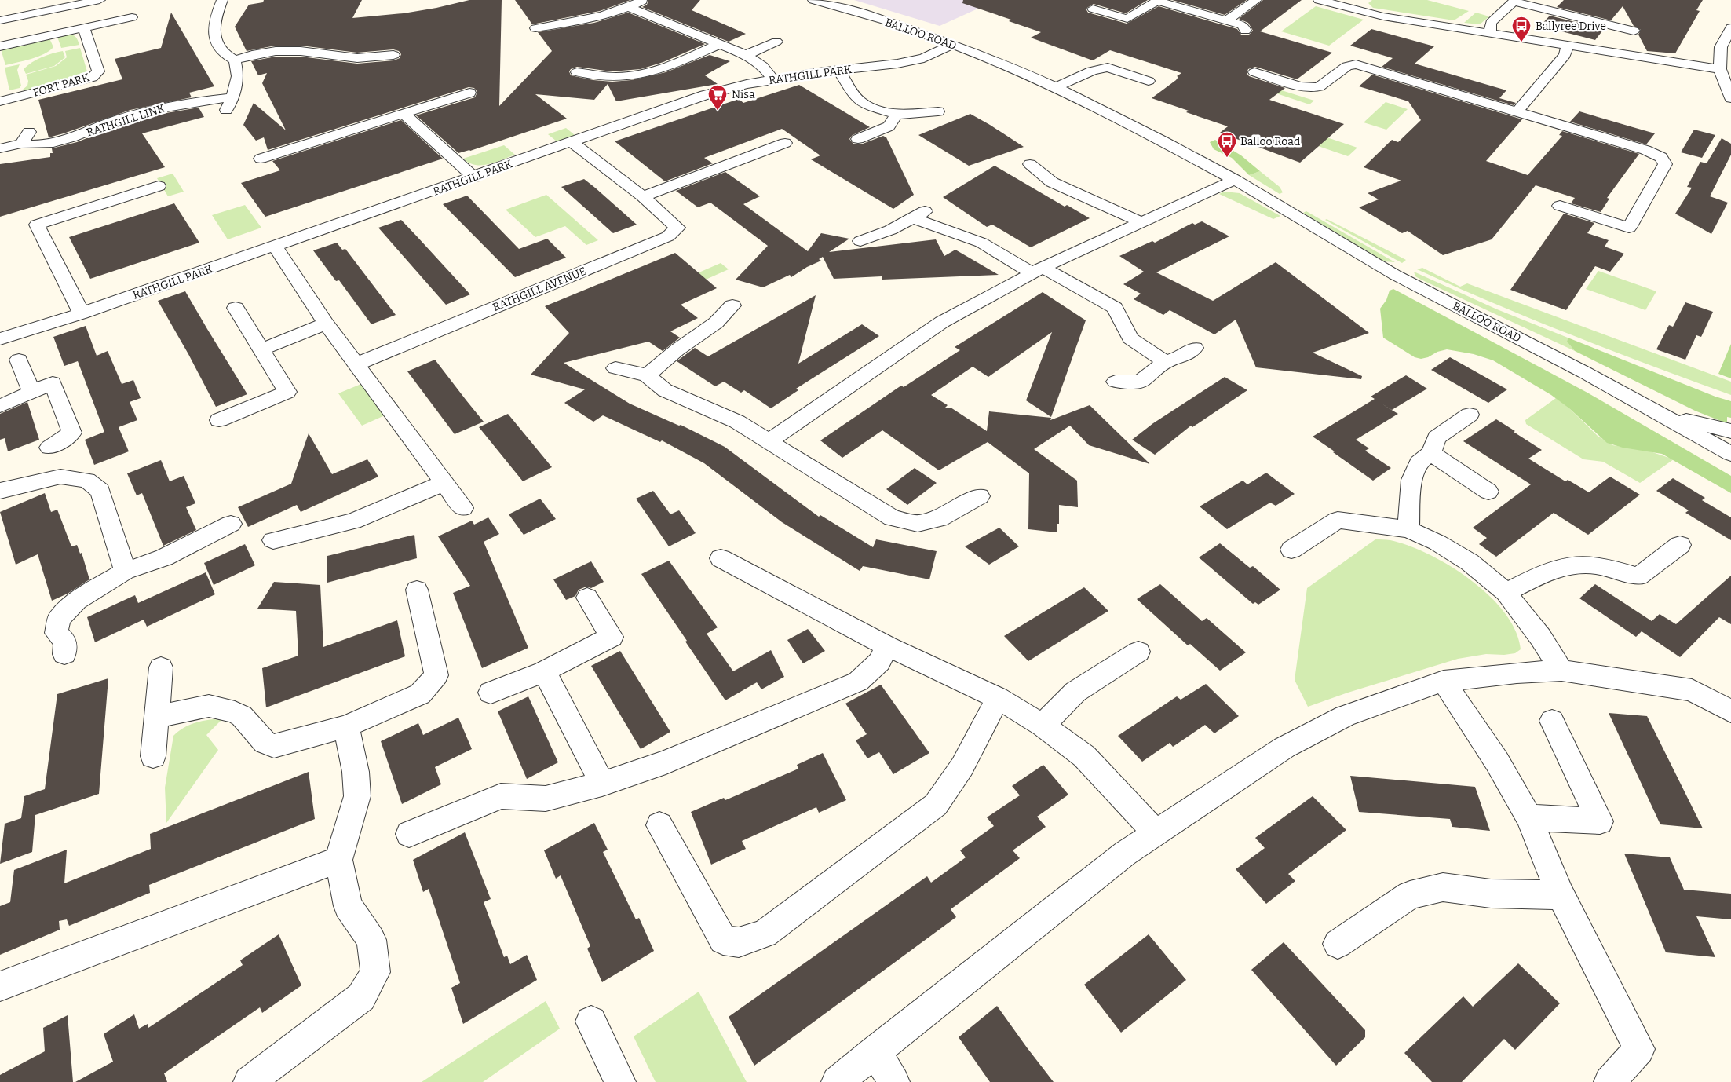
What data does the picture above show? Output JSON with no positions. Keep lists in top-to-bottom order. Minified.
{"streets":{"street":["BALLOO ROAD","RATHGILL PARK","FORT PARK","RATHGILL LINK","RATHGILL AVENUE"]},"crossings":[["BALLOO ROAD","RATHGILL PARK"],["RATHGILL PARK","RATHGILL AVENUE"]],"places":{"bus stop":["Ballyree Drive","Balloo Road"],"supermarket":["Nisa"]}}
